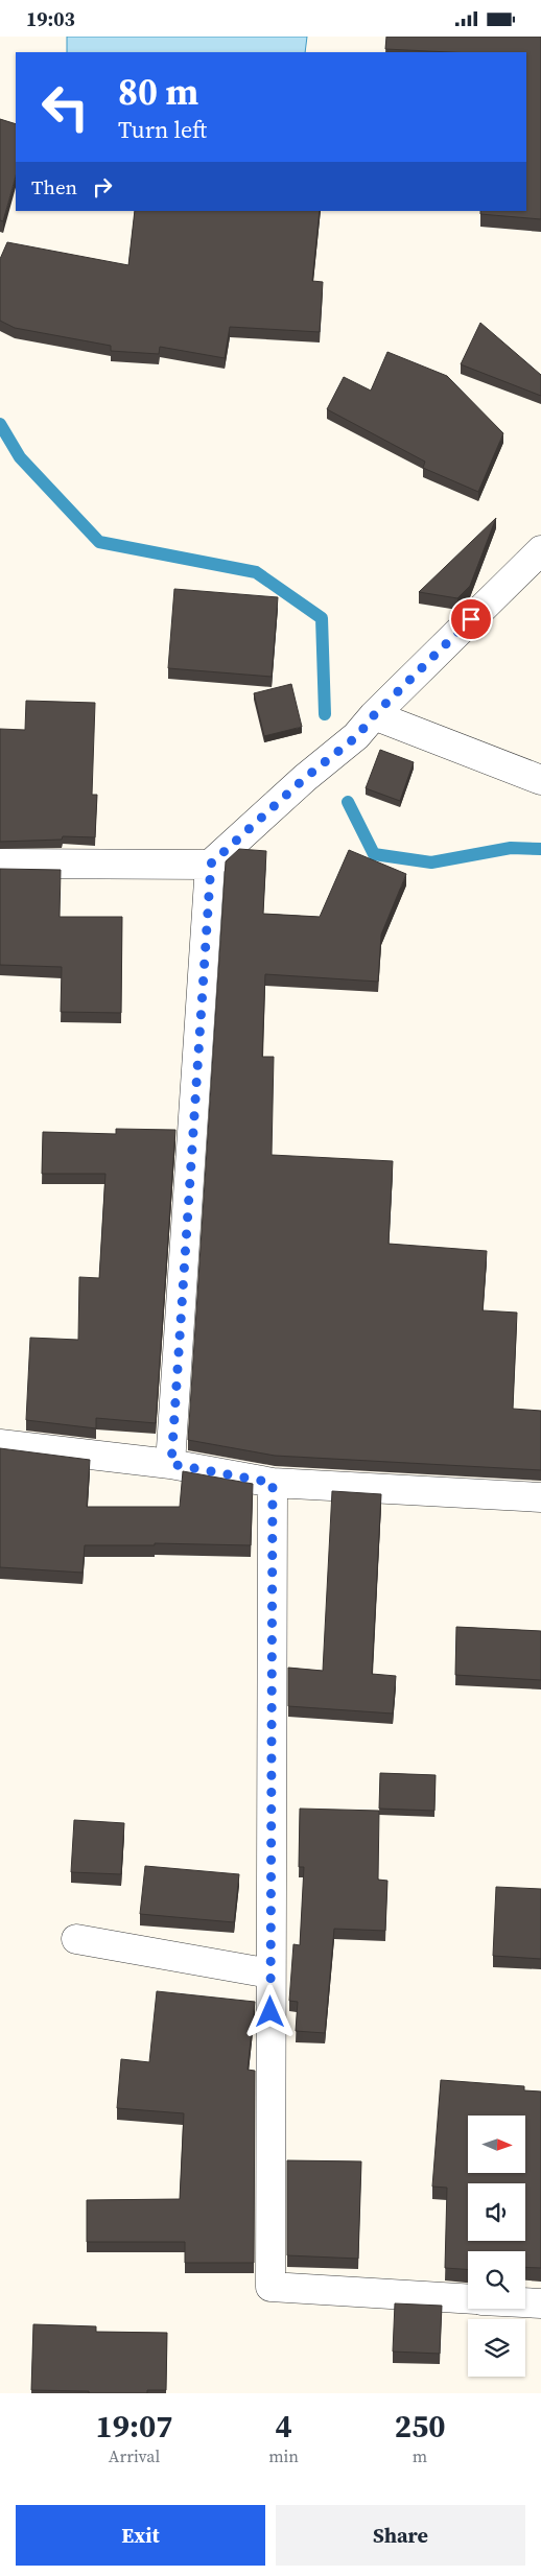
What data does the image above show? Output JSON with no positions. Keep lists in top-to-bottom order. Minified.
{"north":"right","page":{"status":"19:03","turn":["80 m","Turn left"],"then":"Then","eta":["19:07","Arrival","4","min","250","m"],"buttons":["Exit","Share"]}}
